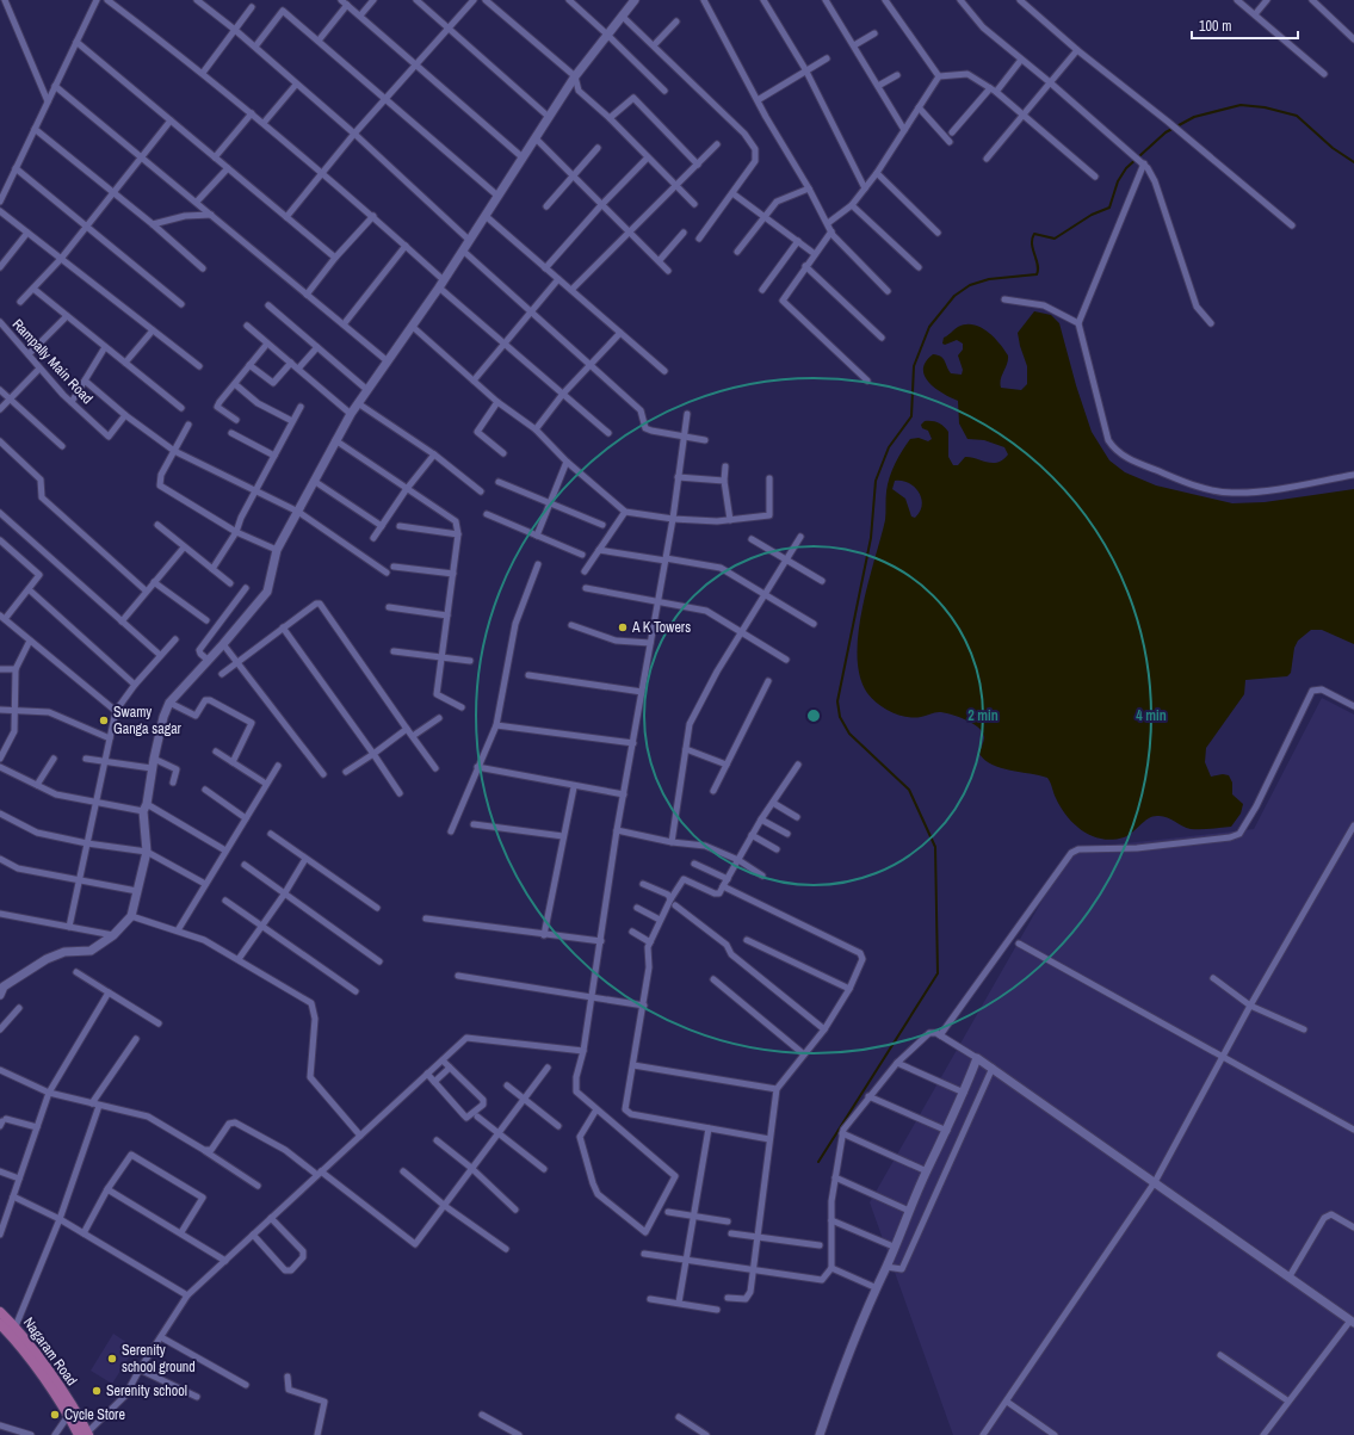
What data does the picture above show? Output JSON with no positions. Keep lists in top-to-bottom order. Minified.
{"streets":{"main road":["Nagaram Road"],"street":["Rampally Main Road"]},"places":["A K Towers","Swamy Ganga sagar","Serenity school ground","Serenity school","Cycle Store"],"scale_bar":"100 m","rings":["2 min","4 min"]}
